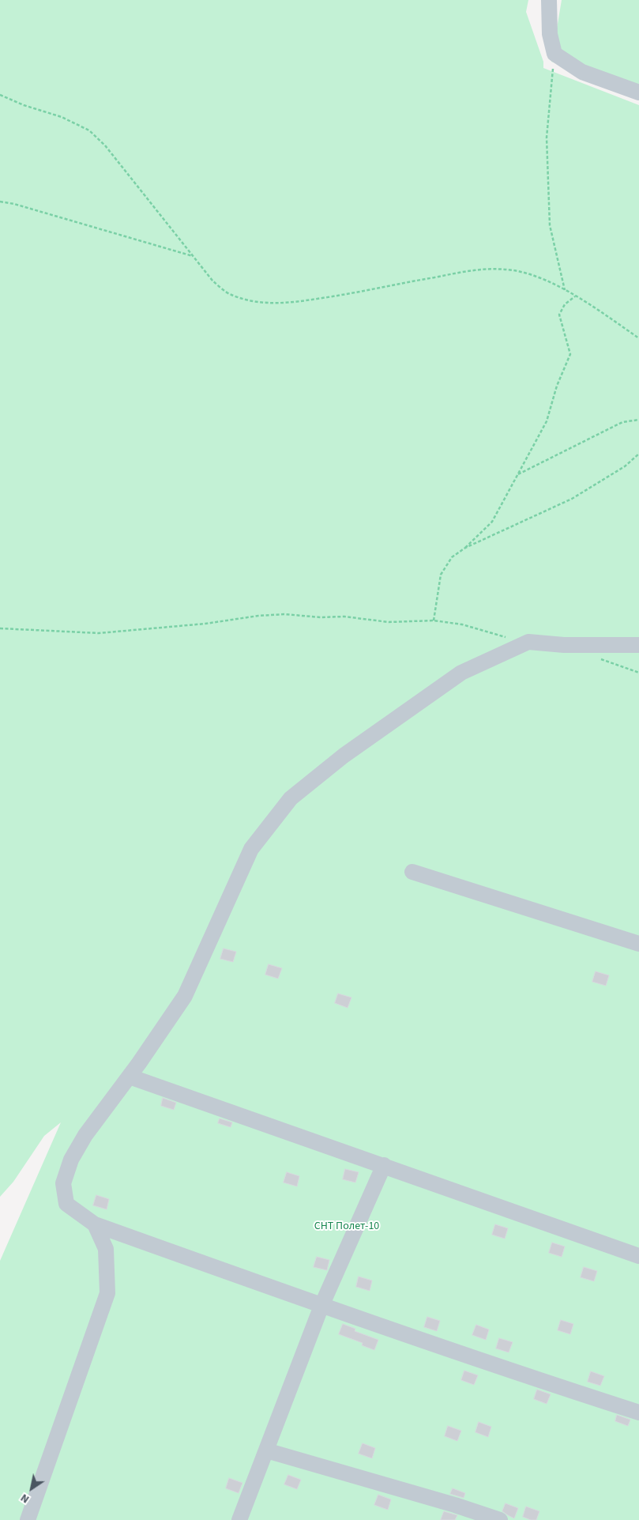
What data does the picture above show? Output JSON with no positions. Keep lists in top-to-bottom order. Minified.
{"parks":["СНТ Полет-10"],"north":"bottom left"}
